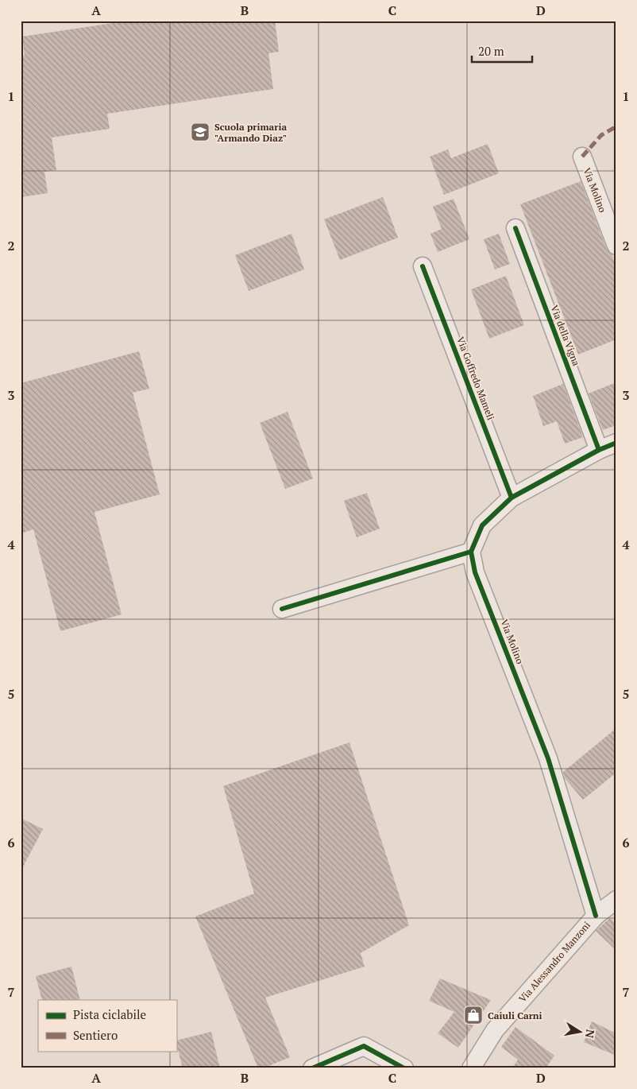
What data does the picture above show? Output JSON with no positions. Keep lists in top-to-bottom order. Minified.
{"streets":{"street":["Via Molino","Via della Vigna","Via Goffredo Mameli","Via Alessandro Manzoni"]},"crossings":[["Via Molino","Via Alessandro Manzoni"]],"places":{"school or university":["Scuola primaria \"Armando Diaz\""],"shop":["Caiuli Carni"]},"legend":["Pista ciclabile","Sentiero"],"scale_bar":"20 m","north":"right","grid":{"columns":["A","B","C","D"],"rows":["1","2","3","4","5","6","7"]}}
